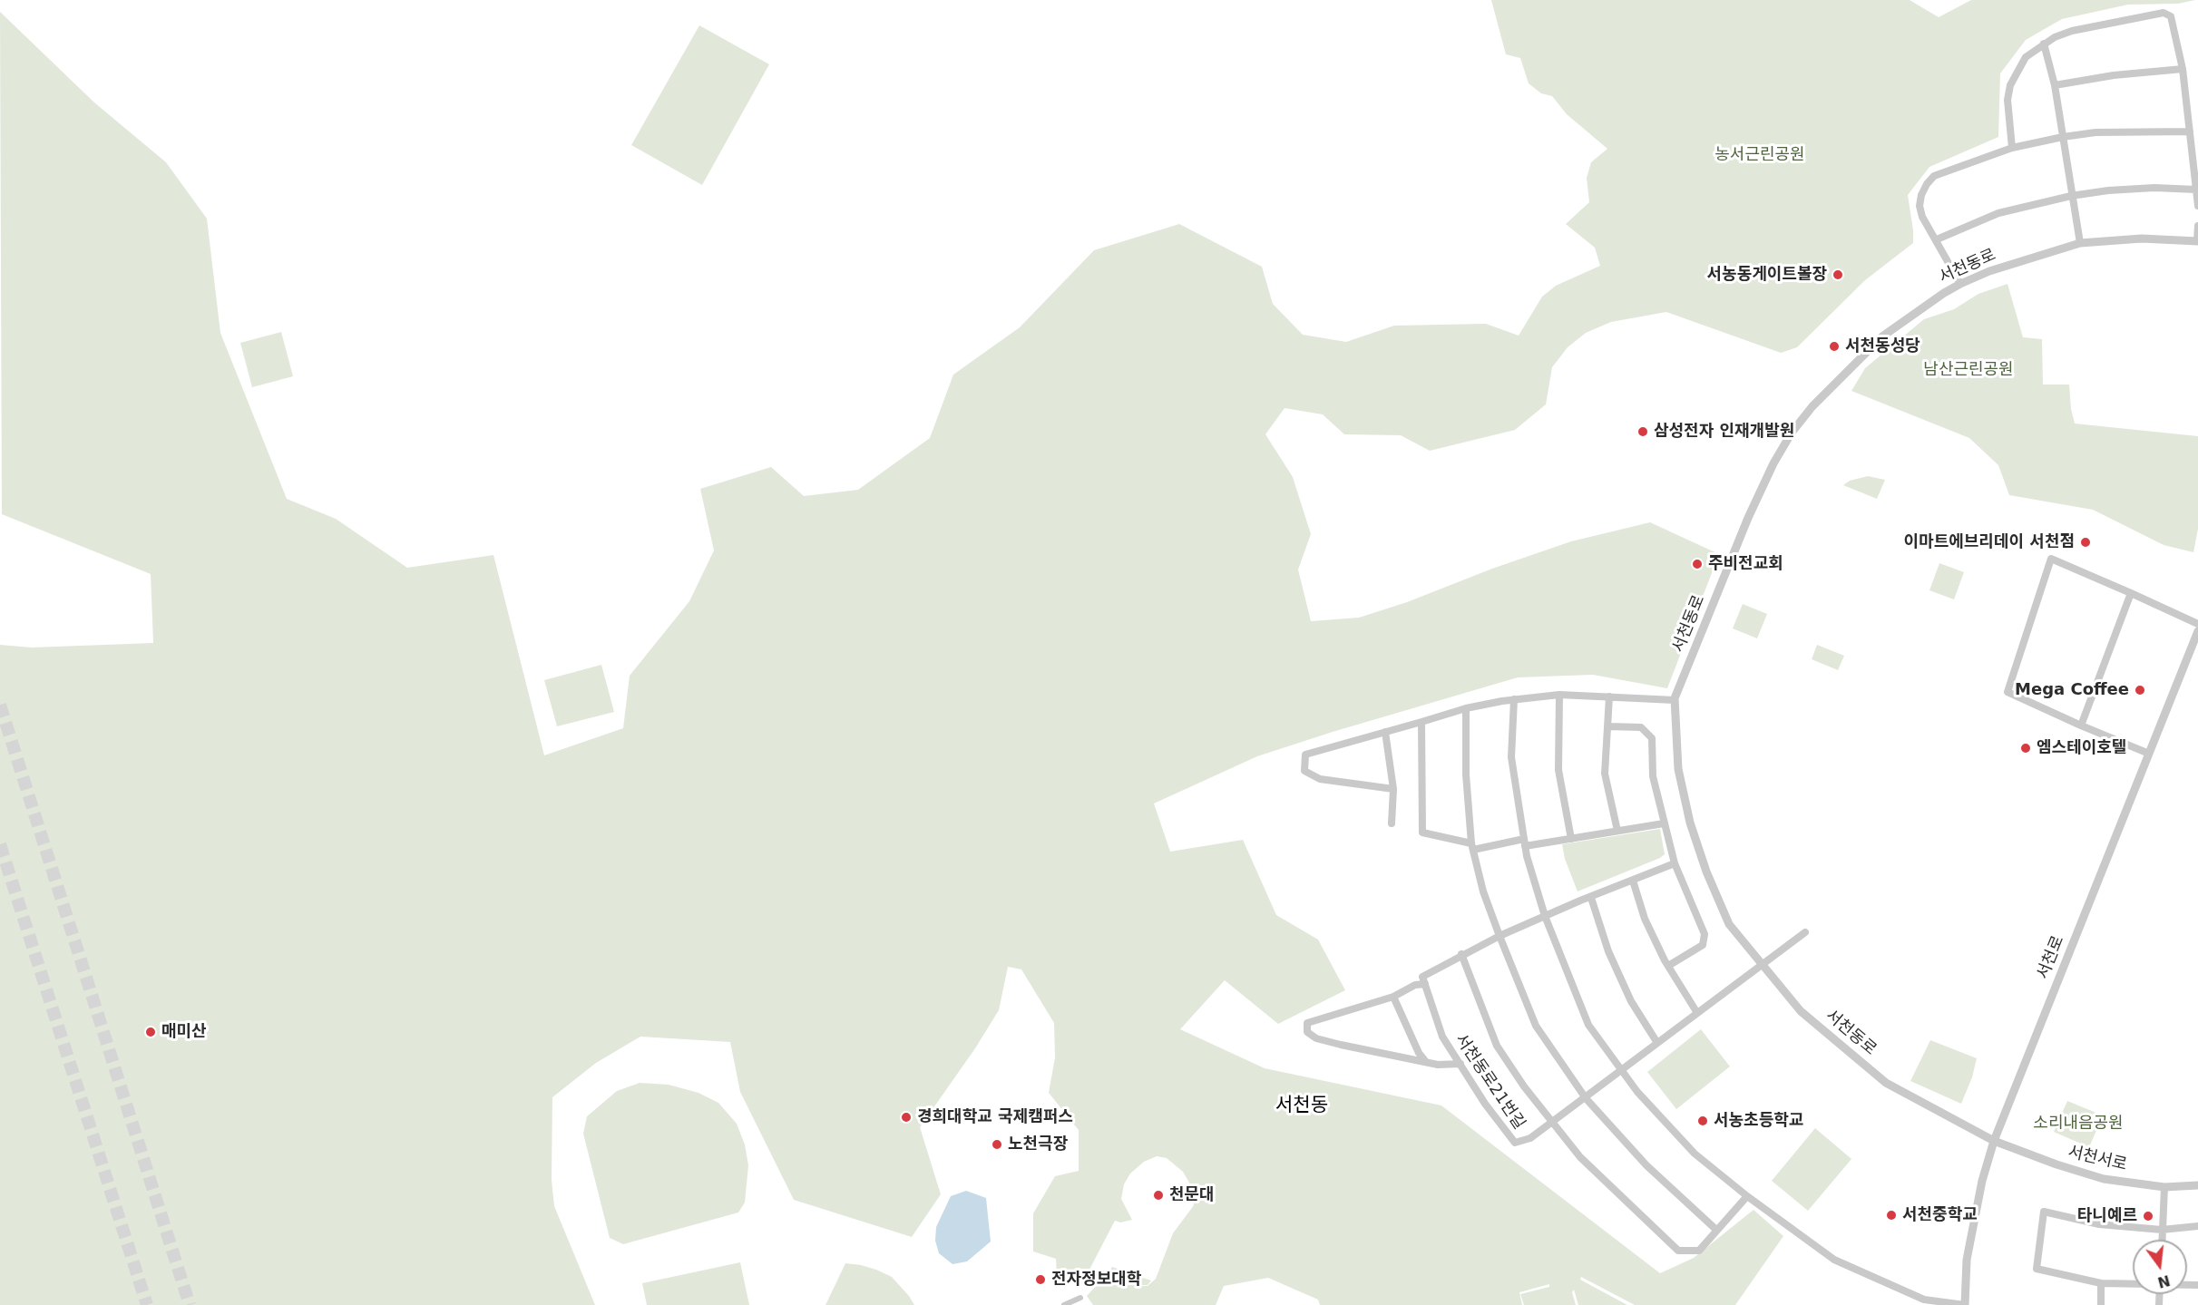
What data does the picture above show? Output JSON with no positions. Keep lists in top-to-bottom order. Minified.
{"streets":{"street":["서천동로","서천로","서천동로21번길","서천서로"]},"crossings":[["서천동로","서천로"],["서천동로","서천동로21번길"],["서천동로","서천서로"],["서천로","서천서로"]],"districts":["서천동"],"parks":["농서근린공원","남산근린공원","소리내음공원"],"places":["서농동게이트볼장","서천동성당","삼성전자 인재개발원","이마트에브리데이 서천점","주비전교회","Mega Coffee","엠스테이호텔","매미산","경희대학교 국제캠퍼스","서농초등학교","노천극장","천문대","서천중학교","타니예르","전자정보대학"],"north":"bottom"}
